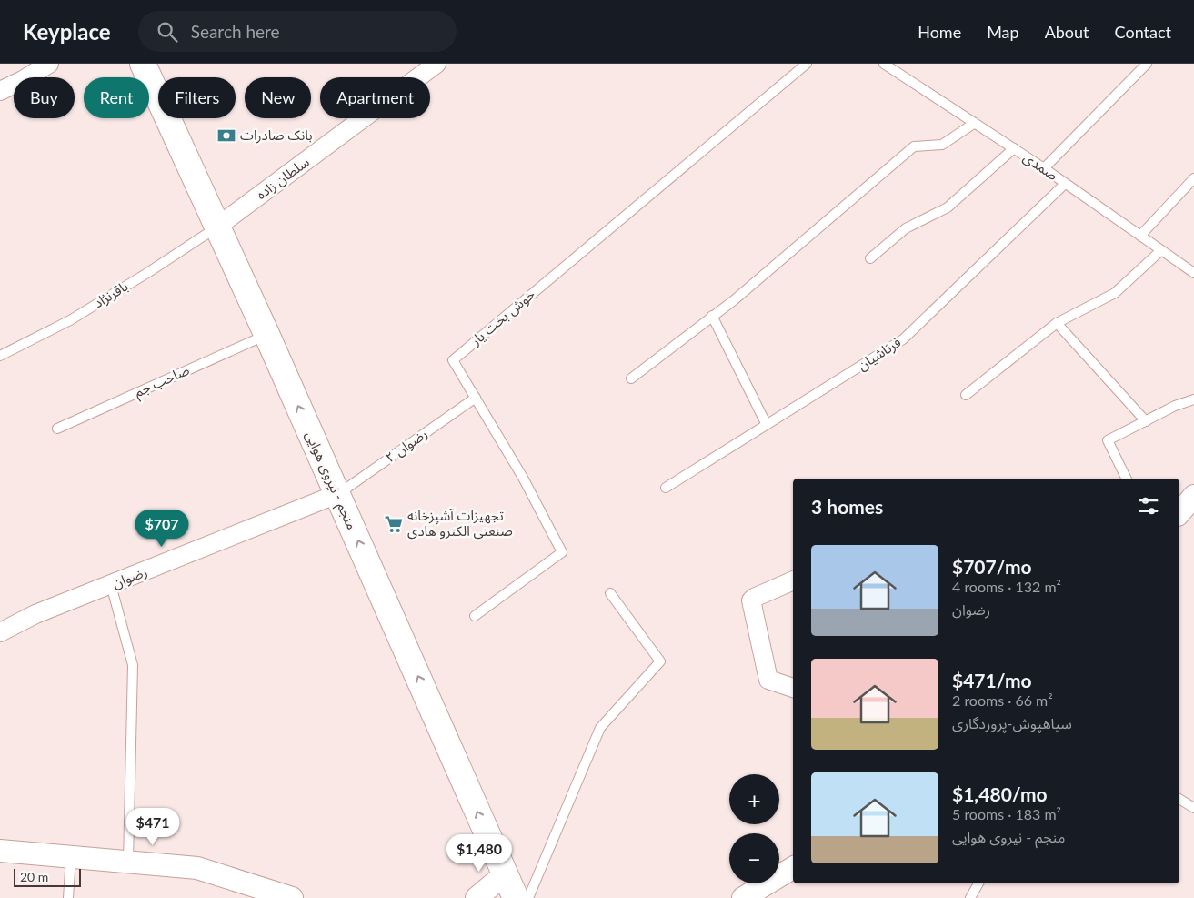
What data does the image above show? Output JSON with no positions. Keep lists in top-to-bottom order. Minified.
{"streets":{"main road":["منجم - نیروی هوایی"],"street":["سلطان زاده","رضوان"],"lane":["صمدی","باقرنژاد","خوش بخت یار","فرتاشیان","صاحب جم","رضوان ۲"]},"crossings":[["صمدی","فرتاشیان"],["سلطان زاده","باقرنژاد"],["سلطان زاده","منجم - نیروی هوایی"],["باقرنژاد","منجم - نیروی هوایی"],["خوش بخت یار","رضوان ۲"],["صاحب جم","منجم - نیروی هوایی"],["رضوان ۲","منجم - نیروی هوایی"],["رضوان ۲","رضوان"],["منجم - نیروی هوایی","رضوان"]],"one_way":["منجم - نیروی هوایی"],"places":{"bank":["بانک صادرات"],"supermarket":["تجهیزات آشپزخانه صنعتی الکترو هادی"]},"scale_bar":"20 m","page":{"header":"Keyplace","search":"Search here","nav":["Home","Map","About","Contact"],"chip":["Buy","Rent","Filters","New","Apartment"],"heading":"3 homes","price":["$707","$471","$1,480"],"list":[{"name":"$707/mo","note":"4 rooms · 132 m² · رضوان"},{"name":"$471/mo","note":"2 rooms · 66 m² · سیاهپوش-پروردگاری"},{"name":"$1,480/mo","note":"5 rooms · 183 m² · منجم - نیروی هوایی"}],"map_buttons":["+","−"],"scale":"20 m"}}
